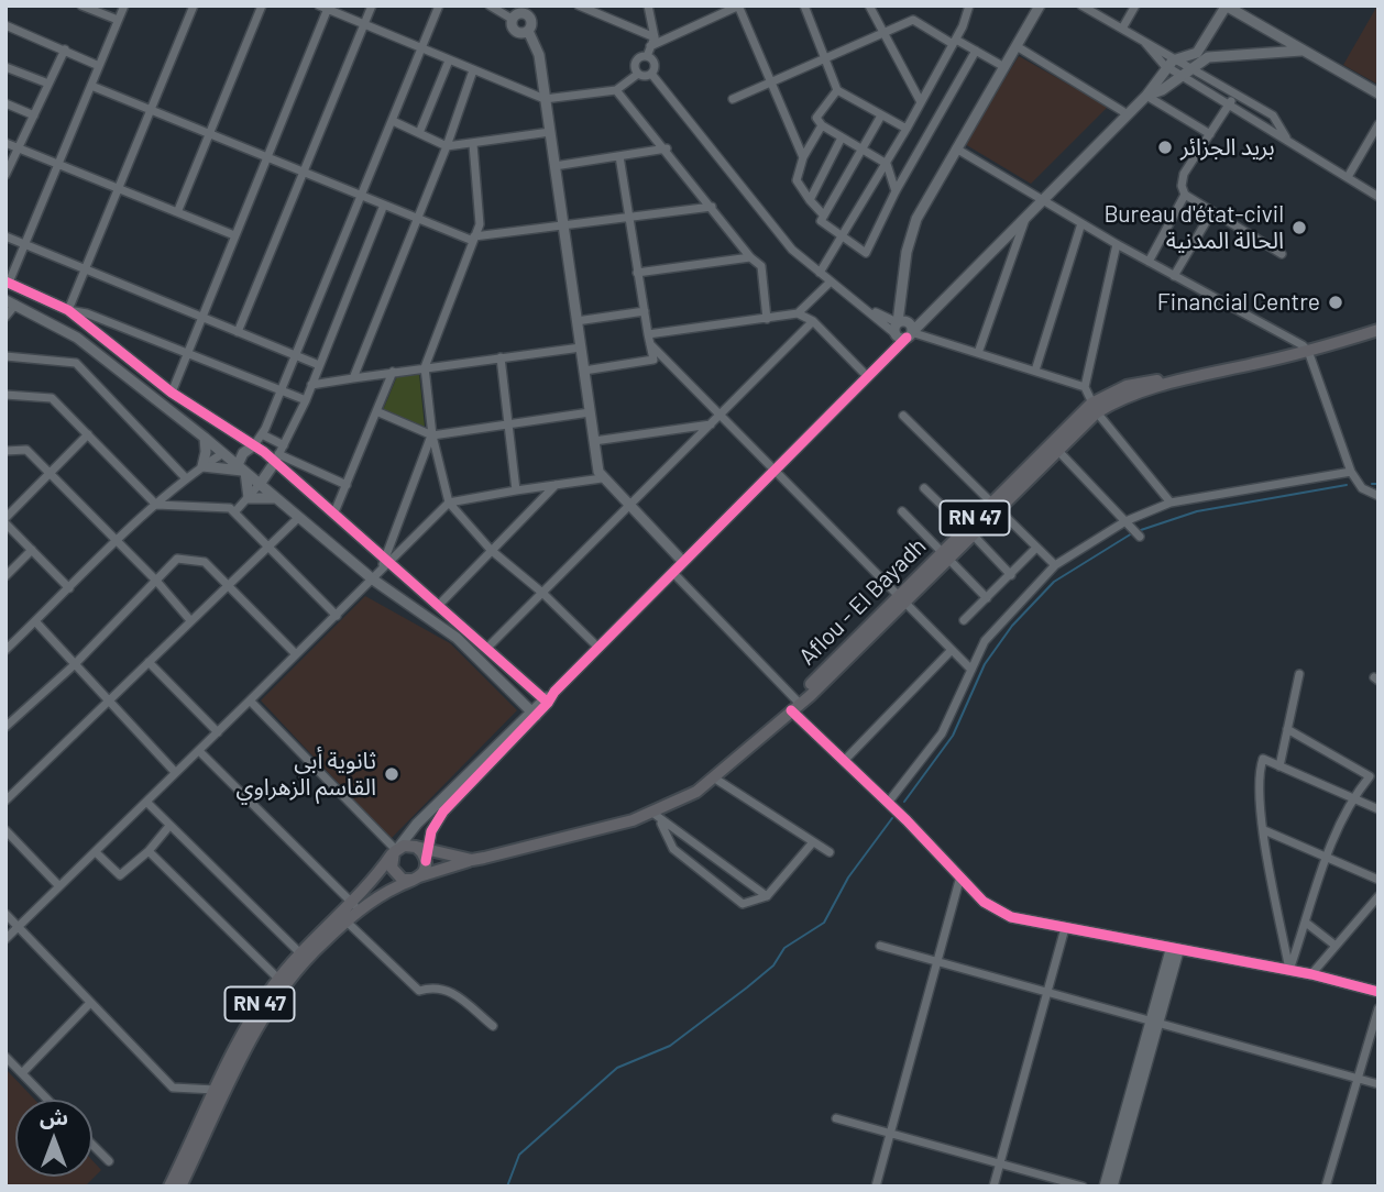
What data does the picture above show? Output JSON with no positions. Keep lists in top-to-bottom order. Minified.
{"streets":{"main road":["RN 47","Aflou - El Bayadh"]},"crossings":[["RN 47","Aflou - El Bayadh"]],"places":["بريد الجزائر","Bureau d'état-civil الحالة المدنية","Financial Centre","ثانوية أبي القاسم الزهراوي"],"north":"top"}
